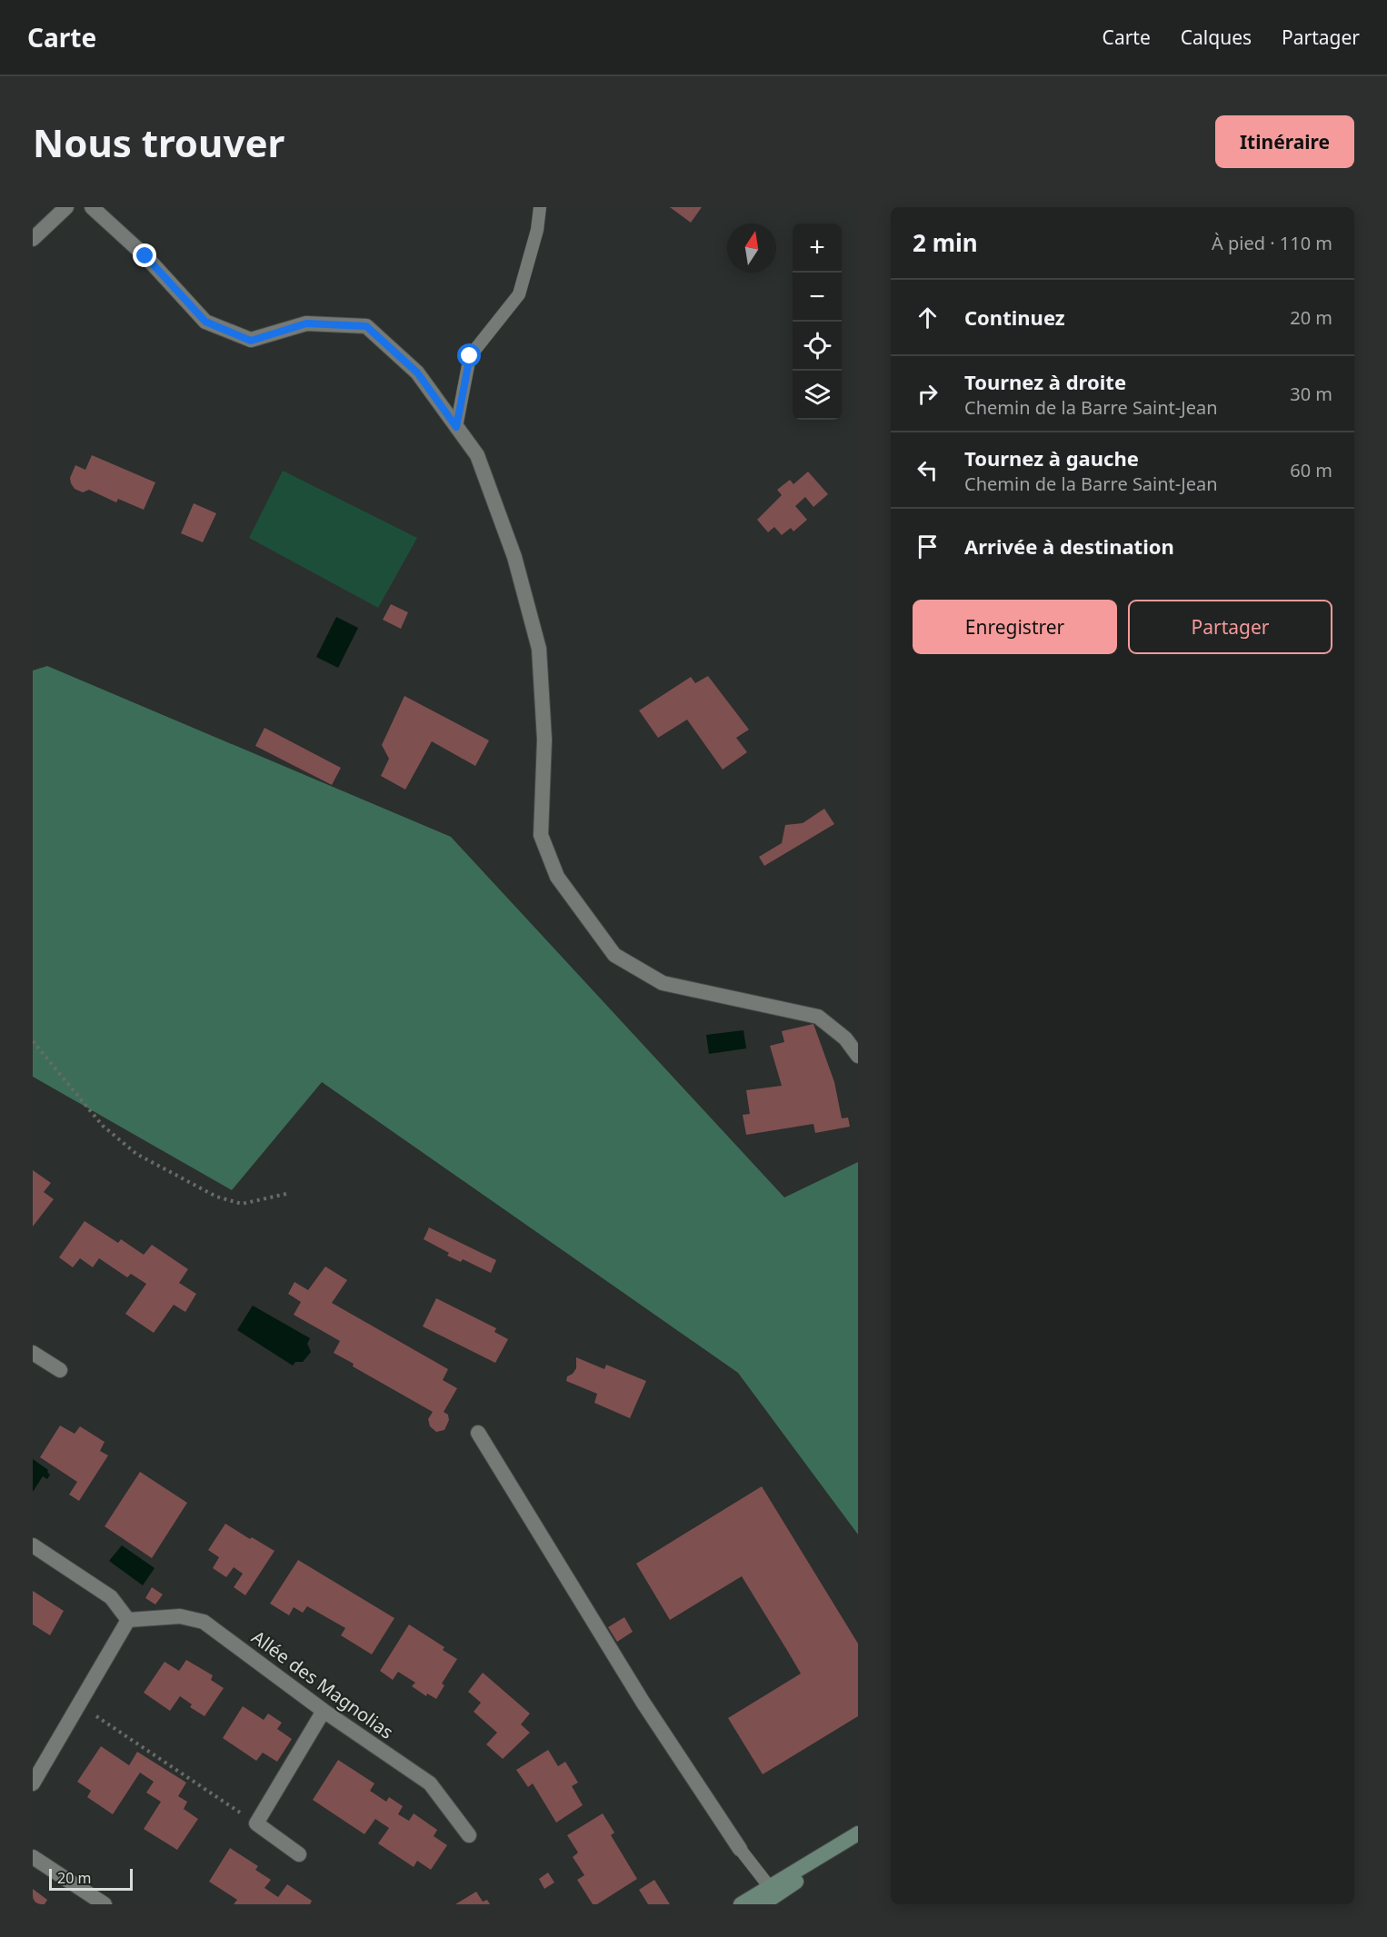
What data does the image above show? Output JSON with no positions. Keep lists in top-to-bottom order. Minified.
{"streets":{"street":["Allée des Magnolias"]},"scale_bar":"20 m","north":"top","page":{"header":"Carte","nav":["Carte","Calques","Partager"],"buttons":["Itinéraire",["Enregistrer","Partager"]],"title":"Nous trouver","heading":["2 min","À pied · 110 m"],"map_buttons":["+","−"],"list":[["Continuez","20 m"],["Tournez à droite","Chemin de la Barre Saint-Jean","30 m"],["Tournez à gauche","Chemin de la Barre Saint-Jean","60 m"],"Arrivée à destination"],"scale":"20 m"}}
